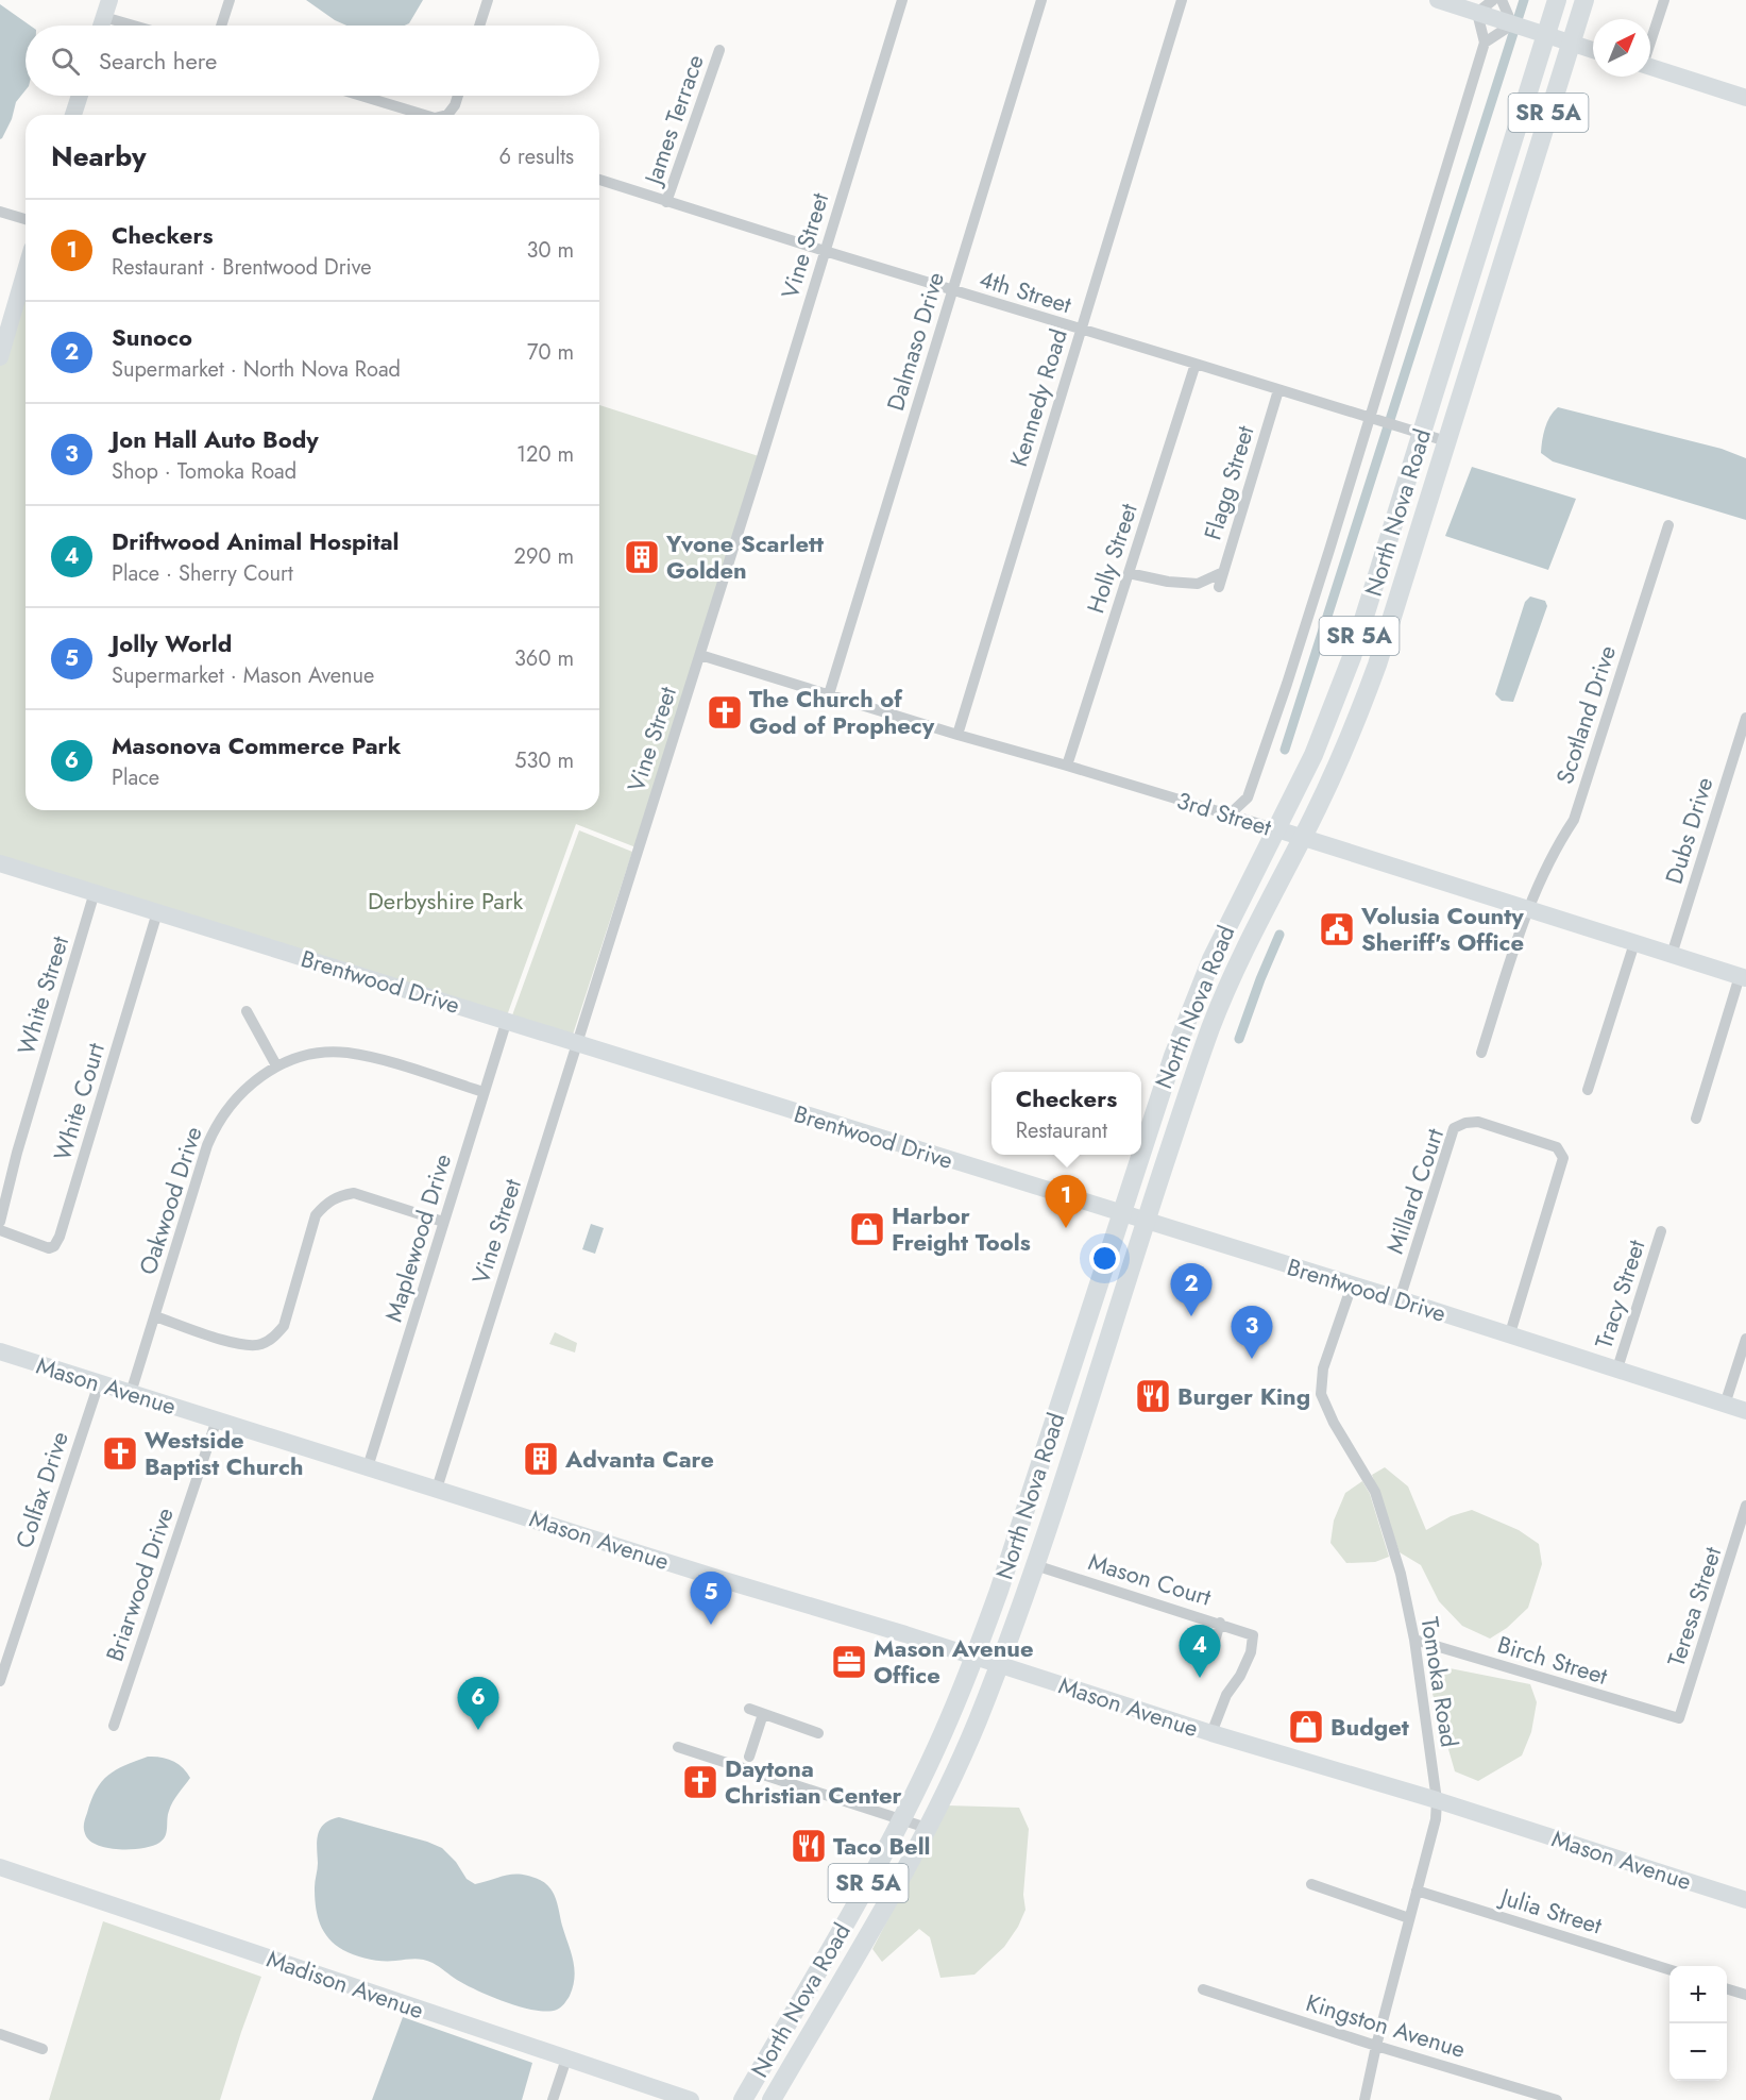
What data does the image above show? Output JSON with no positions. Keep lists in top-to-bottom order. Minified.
{"streets":{"main road":["SR 5A","North Nova Road"],"street":["James Terrace","Vine Street","4th Street","Dalmaso Drive","Kennedy Road","Flagg Street","Holly Street","Scotland Drive","3rd Street","Dubs Drive","Brentwood Drive","White Street","White Court","Millard Court","Oakwood Drive","Maplewood Drive","Tracy Street","Mason Avenue","Colfax Drive","Mason Court","Briarwood Drive","Teresa Street","Birch Street","Tomoka Road","Julia Street","Madison Avenue","Kingston Avenue"]},"crossings":[["James Terrace","4th Street"],["Vine Street","4th Street"],["Vine Street","3rd Street"],["Vine Street","Brentwood Drive"],["Vine Street","Mason Avenue"],["4th Street","Dalmaso Drive"],["4th Street","Kennedy Road"],["4th Street","Flagg Street"],["4th Street","North Nova Road"],["4th Street","Holly Street"],["Dalmaso Drive","3rd Street"],["Kennedy Road","3rd Street"],["North Nova Road","3rd Street"],["North Nova Road","Brentwood Drive"],["North Nova Road","Mason Avenue"],["North Nova Road","Mason Court"],["Holly Street","3rd Street"],["Scotland Drive","3rd Street"],["3rd Street","Dubs Drive"],["Brentwood Drive","White Street"],["Brentwood Drive","White Court"],["Brentwood Drive","Millard Court"],["Brentwood Drive","Maplewood Drive"],["Brentwood Drive","Tracy Street"],["Brentwood Drive","Tomoka Road"],["Oakwood Drive","Maplewood Drive"],["Oakwood Drive","Mason Avenue"],["Maplewood Drive","Mason Avenue"],["Mason Avenue","Colfax Drive"],["Mason Avenue","Mason Court"],["Mason Avenue","Briarwood Drive"],["Mason Avenue","Tomoka Road"],["Teresa Street","Birch Street"],["Birch Street","Tomoka Road"],["Tomoka Road","Julia Street"],["Tomoka Road","Kingston Avenue"]],"parks":["Derbyshire Park"],"places":{"building":["Yvone Scarlett Golden","Advanta Care"],"church":["The Church of God of Prophecy","Westside Baptist Church","Daytona Christian Center"],"public building":["Volusia County Sheriff's Office"],"shop":["Harbor Freight Tools","Budget"],"restaurant":["Burger King","Taco Bell"],"office":["Mason Avenue Office"]},"north":"top right","page":{"search":"Search here","heading":["Nearby","6 results"],"list":[{"mark":"1","name":"Checkers","note":"Restaurant · Brentwood Drive","value":"30 m"},{"mark":"2","name":"Sunoco","note":"Supermarket · North Nova Road","value":"70 m"},{"mark":"3","name":"Jon Hall Auto Body","note":"Shop · Tomoka Road","value":"120 m"},{"mark":"4","name":"Driftwood Animal Hospital","note":"Place · Sherry Court","value":"290 m"},{"mark":"5","name":"Jolly World","note":"Supermarket · Mason Avenue","value":"360 m"},{"mark":"6","name":"Masonova Commerce Park","note":"Place","value":"530 m"}],"popup":["Checkers","Restaurant"],"pins":["1","2","3","5","4","6"],"map_buttons":["+","−"]}}
